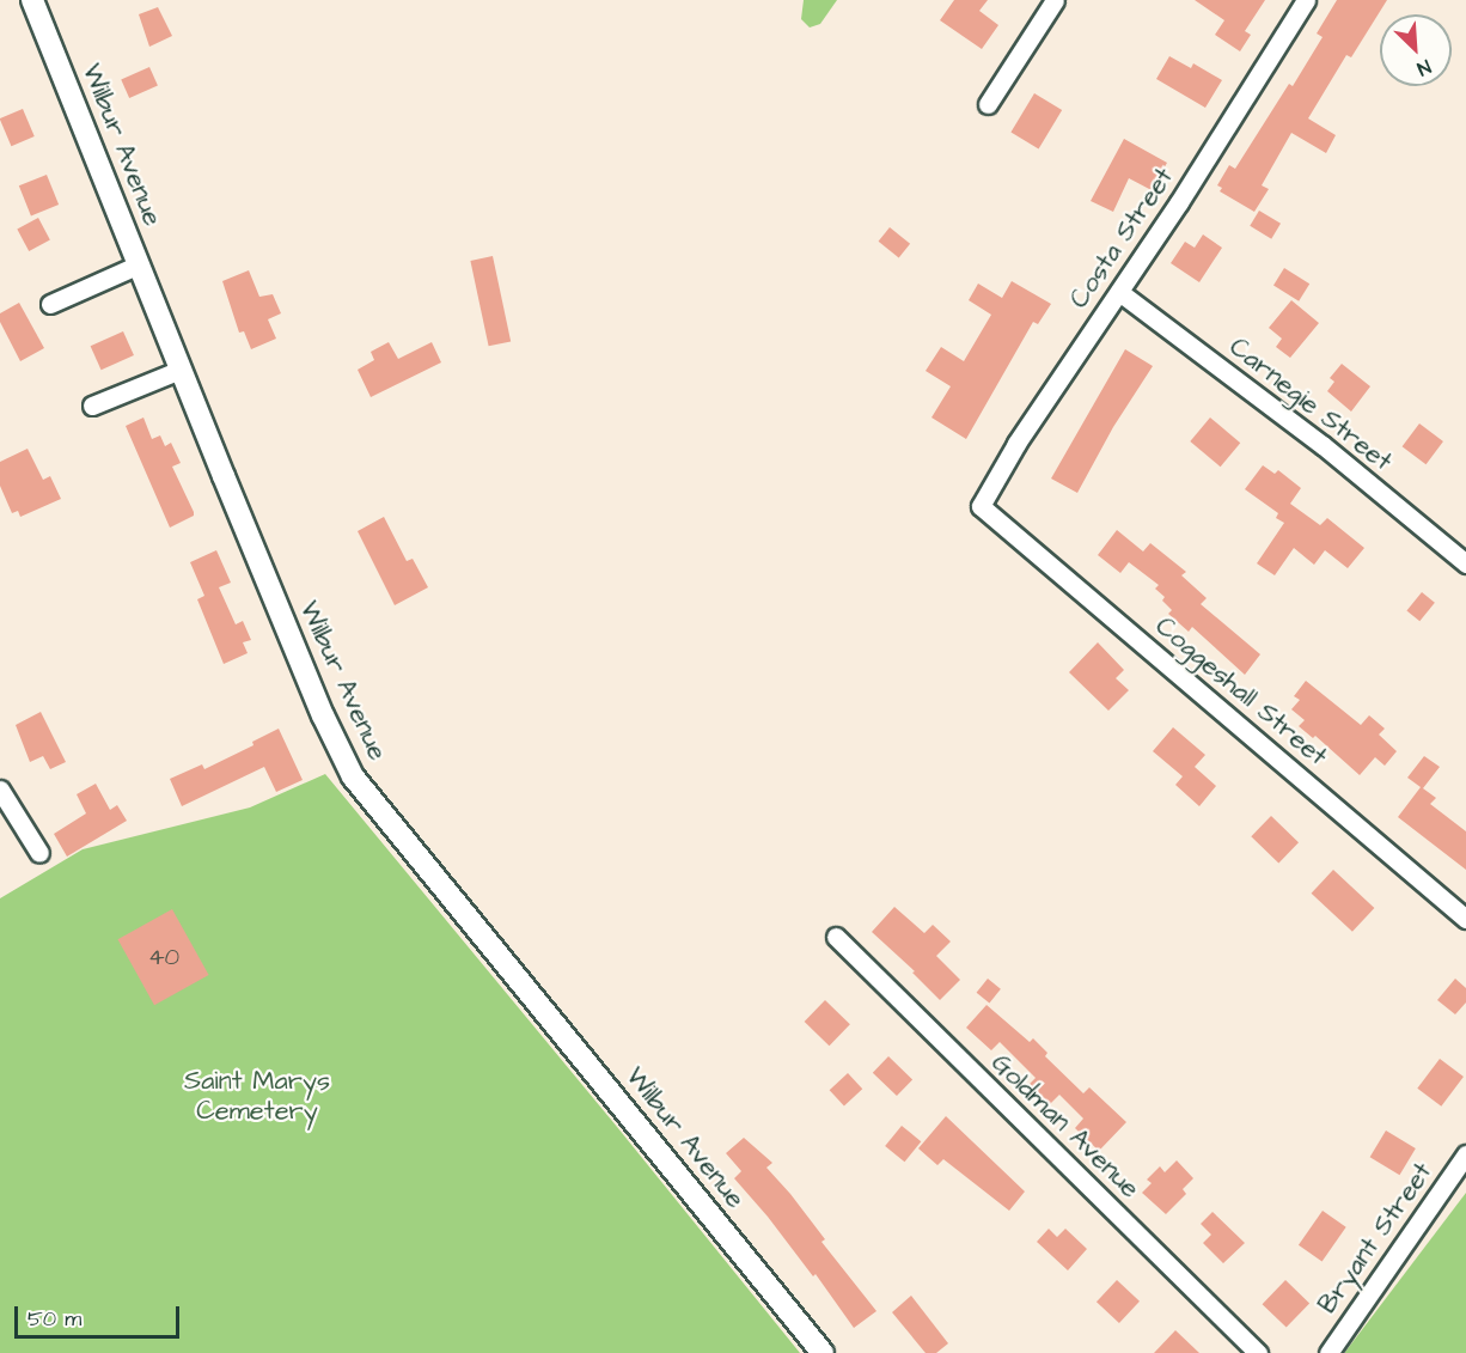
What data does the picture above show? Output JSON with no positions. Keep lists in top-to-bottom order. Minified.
{"streets":{"street":["Wilbur Avenue","Costa Street","Carnegie Street","Coggeshall Street","Goldman Avenue","Bryant Street"]},"crossings":[["Costa Street","Carnegie Street"],["Costa Street","Coggeshall Street"]],"parks":["Saint Marys Cemetery"],"house_numbers":["40"],"scale_bar":"50 m","north":"bottom right"}
